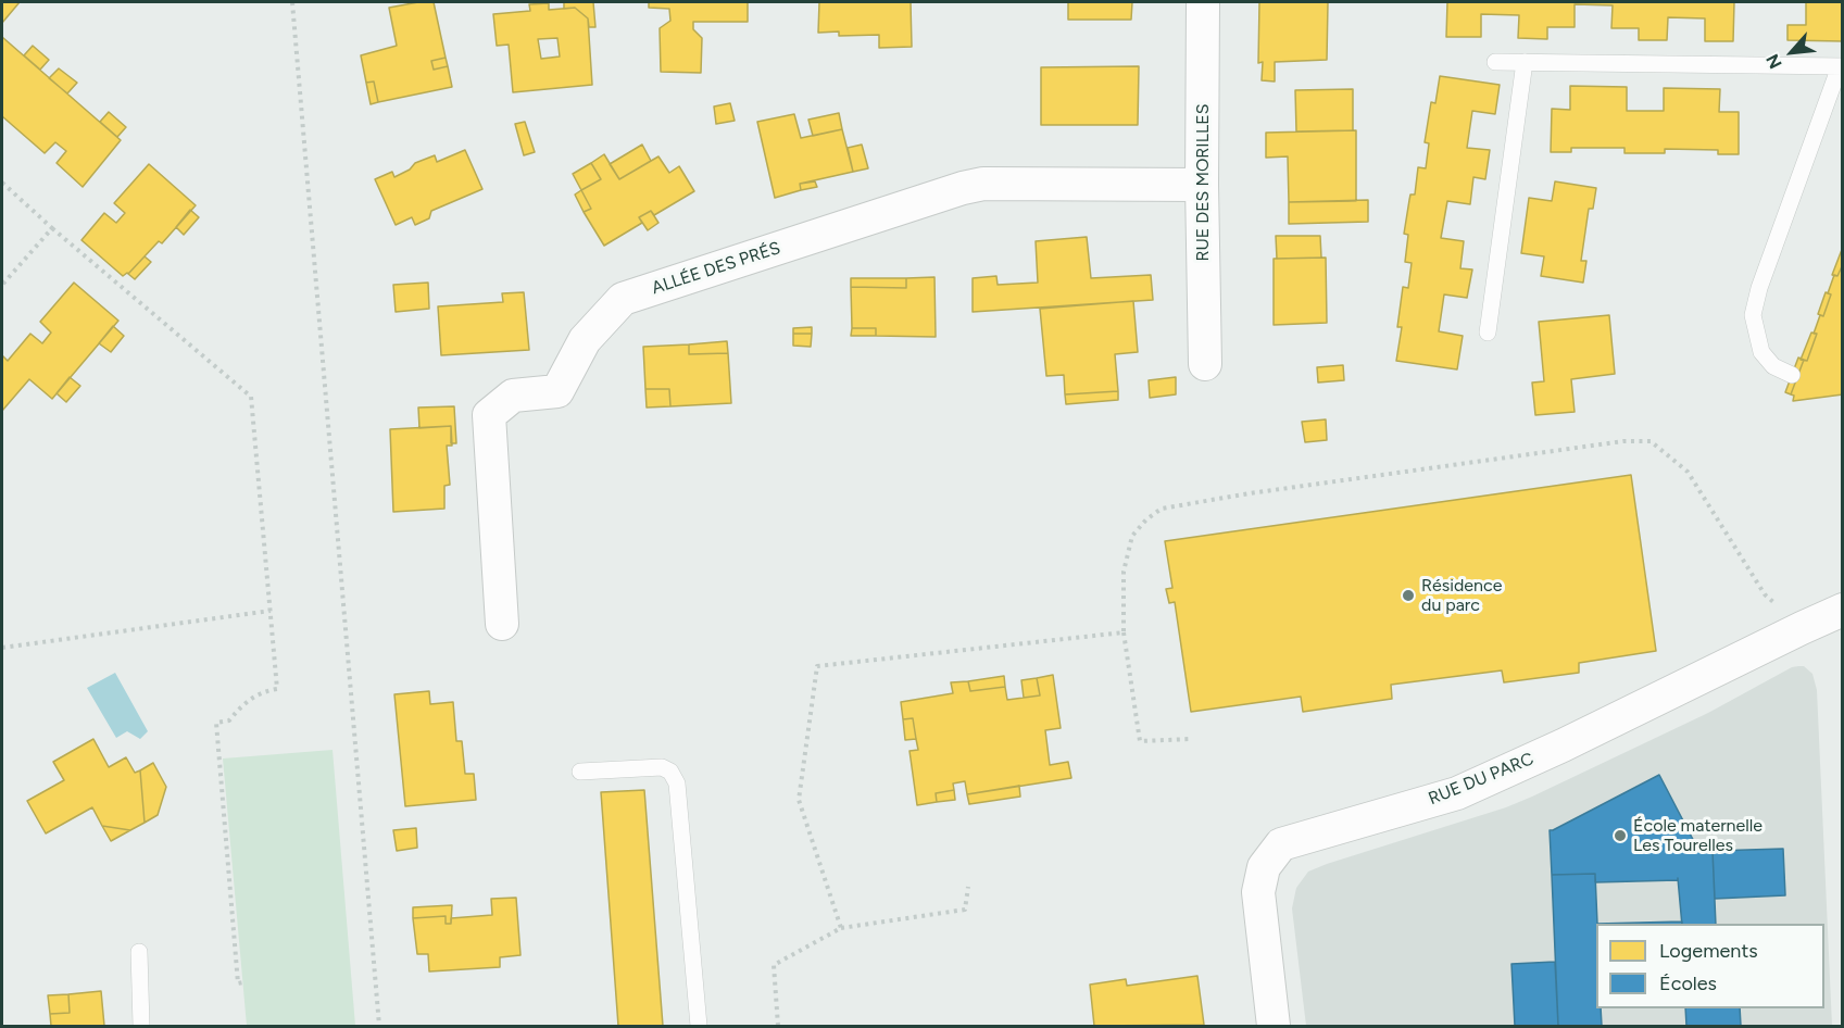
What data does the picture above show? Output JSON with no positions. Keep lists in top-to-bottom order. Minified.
{"streets":{"street":["RUE DES MORILLES","ALLÉE DES PRÉS","RUE DU PARC"]},"crossings":[["RUE DES MORILLES","ALLÉE DES PRÉS"]],"places":["Résidence du parc","École maternelle Les Tourelles"],"legend":["Logements","Écoles"],"north":"bottom left"}
